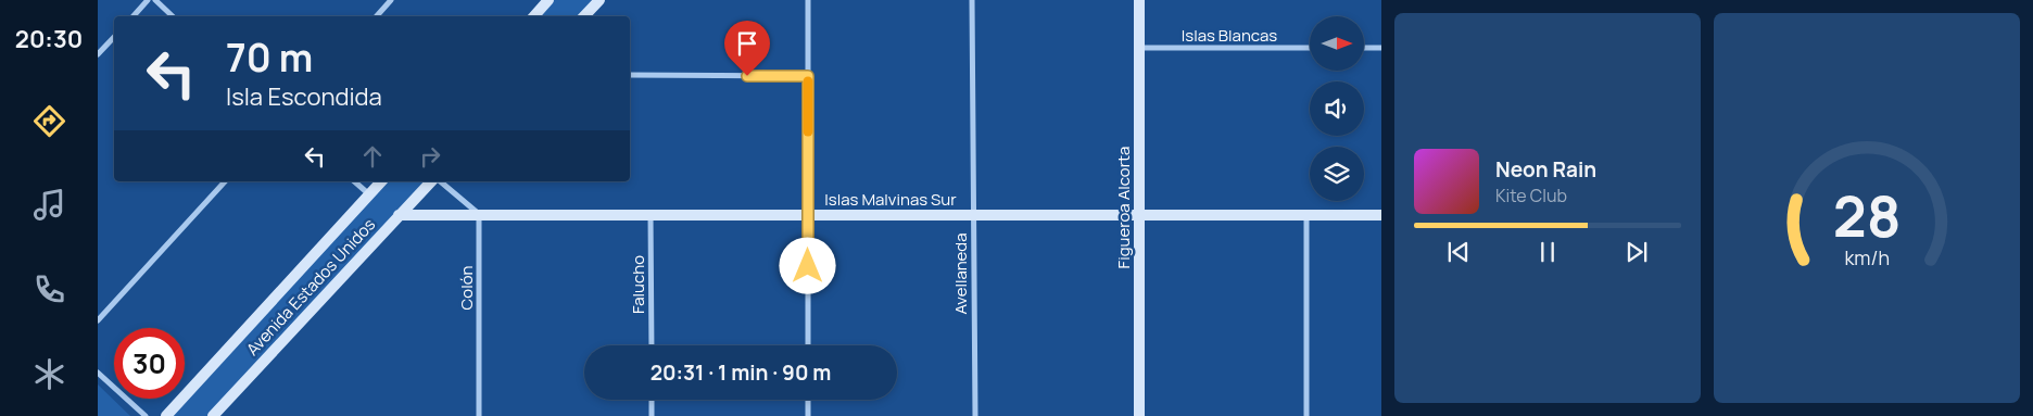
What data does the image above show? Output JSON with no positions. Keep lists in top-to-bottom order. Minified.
{"streets":{"street":["Islas Blancas","Islas Malvinas Sur","Figueroa Alcorta","Avellaneda","Falucho","Avenida Estados Unidos","Colón"]},"crossings":[["Islas Blancas","Figueroa Alcorta"],["Islas Malvinas Sur","Figueroa Alcorta"],["Islas Malvinas Sur","Avellaneda"],["Islas Malvinas Sur","Falucho"],["Islas Malvinas Sur","Avenida Estados Unidos"],["Islas Malvinas Sur","Colón"]],"north":"right","page":{"tabs":"20:30","turn":["70 m","Isla Escondida"],"song":["Neon Rain","Kite Club"],"limit":"30","trip":"20:31 · 1 min · 90 m","gauge":["28","km/h"]}}
